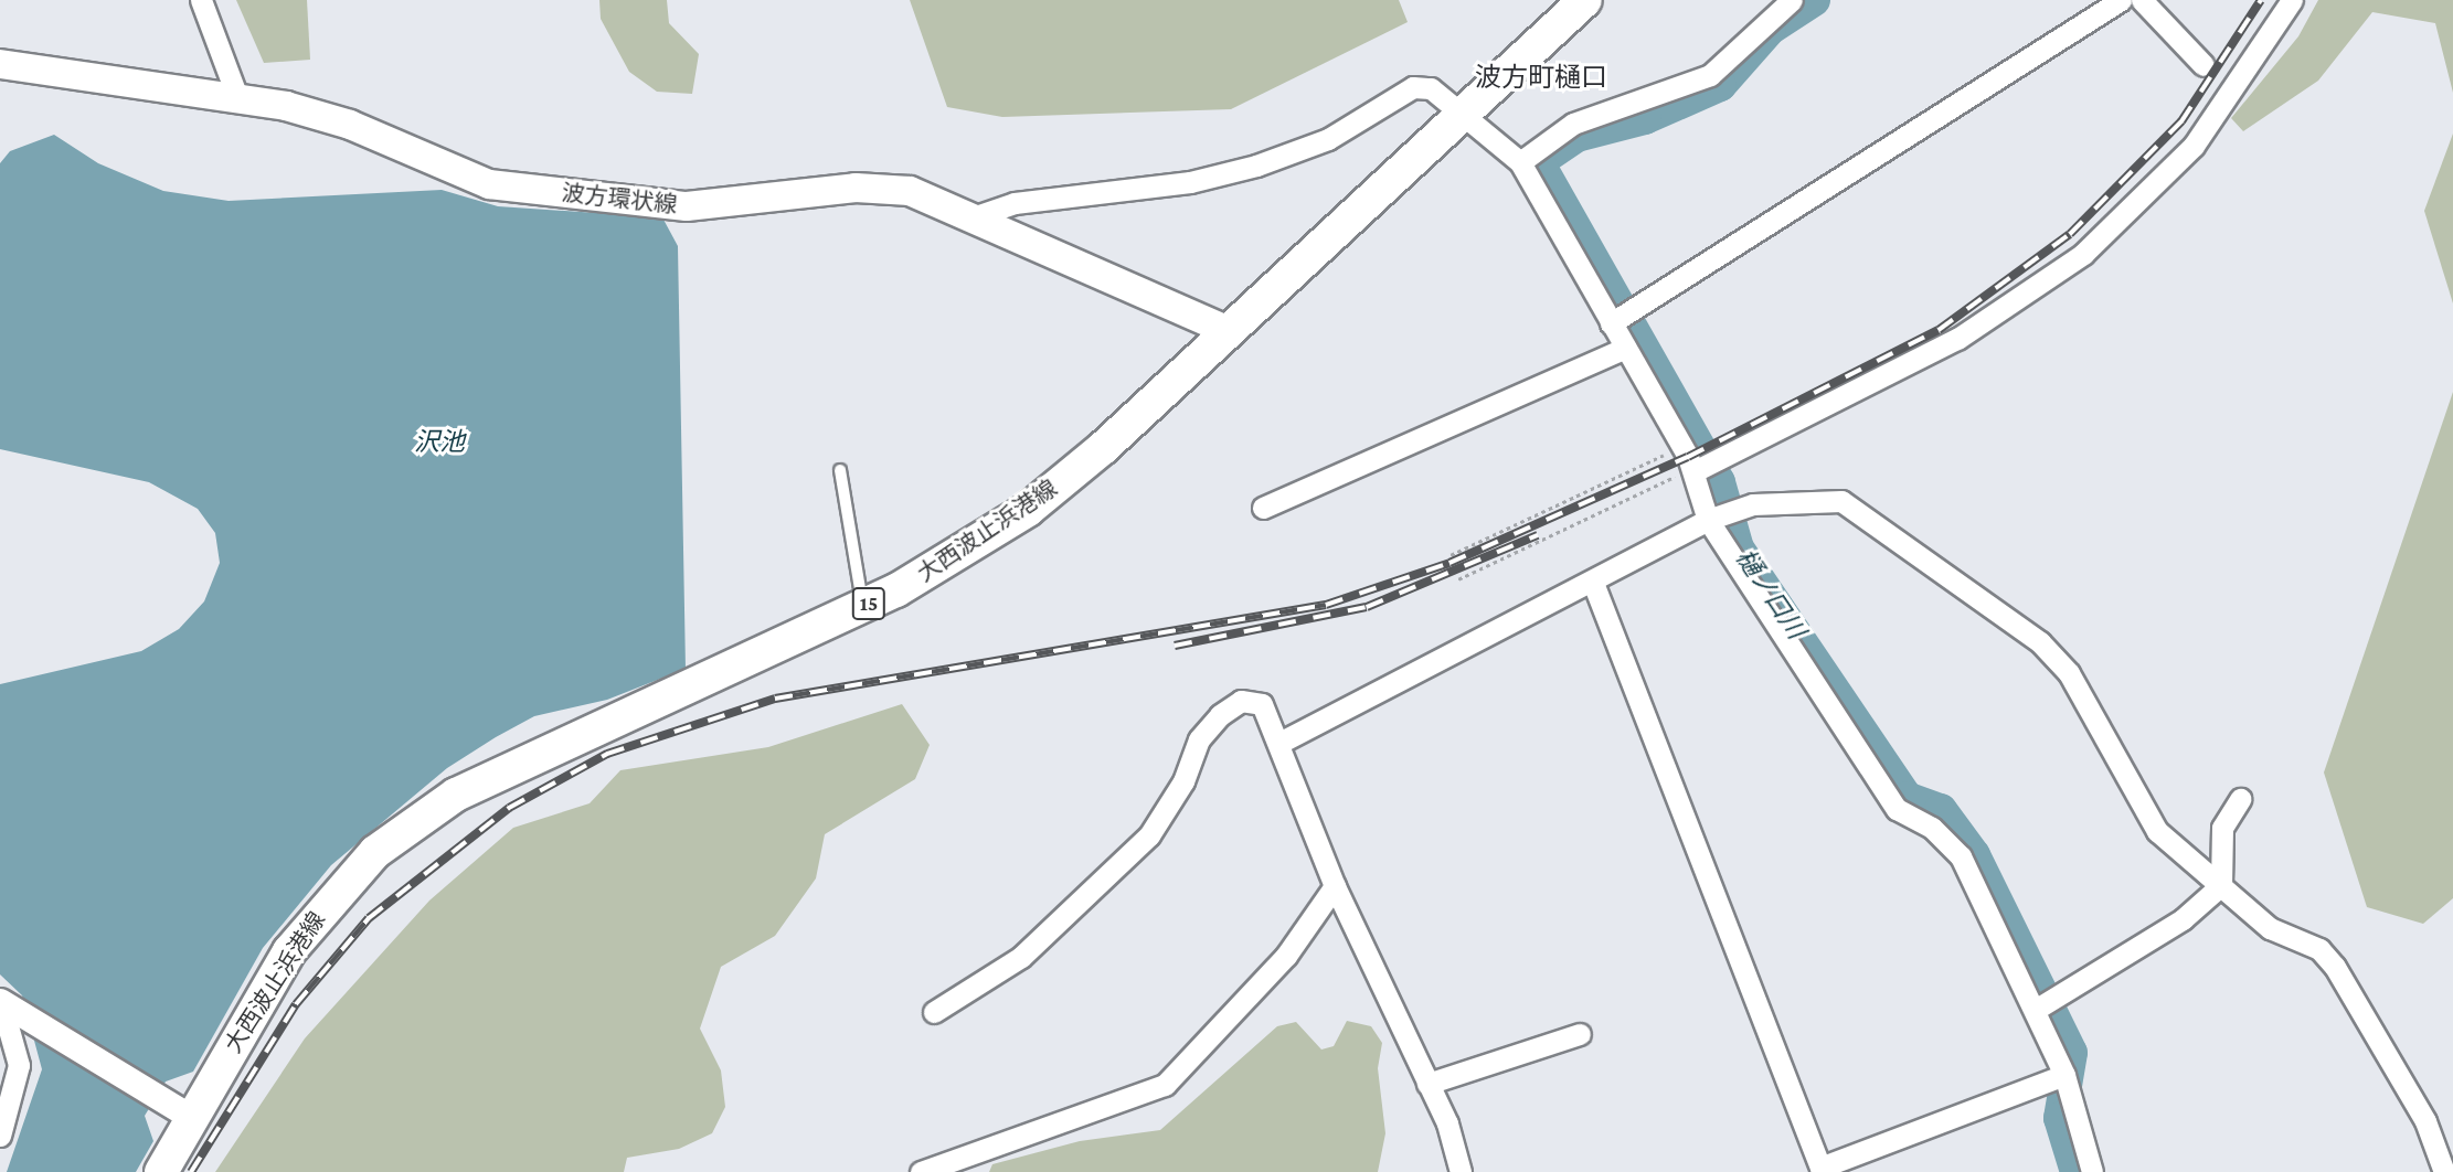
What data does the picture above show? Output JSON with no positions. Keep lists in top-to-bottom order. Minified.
{"streets":{"main road":["波方環状線","大西波止浜港線","15"]},"crossings":[["波方環状線","大西波止浜港線"]],"districts":["波方町樋口"],"water":["沢池","樋ノ口川"]}
